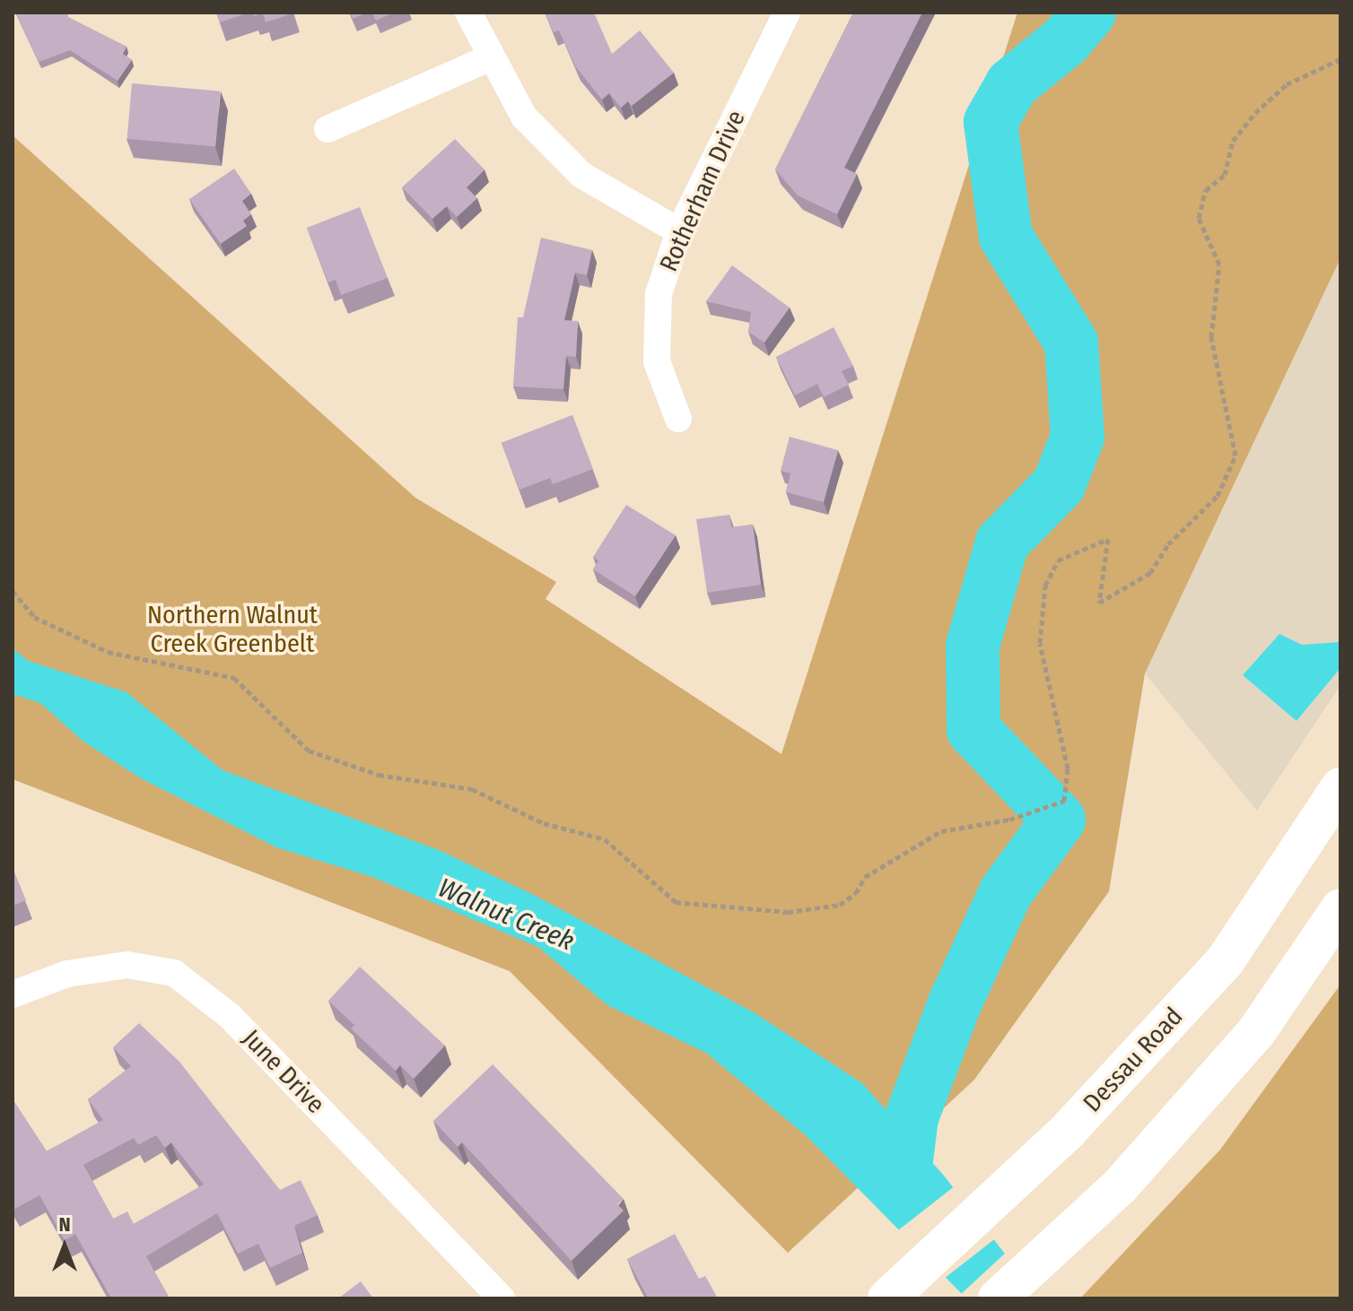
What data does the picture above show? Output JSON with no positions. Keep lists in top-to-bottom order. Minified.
{"streets":{"main road":["Dessau Road"],"street":["Rotherham Drive","June Drive"]},"water":["Walnut Creek"],"parks":["Northern Walnut Creek Greenbelt"],"north":"top"}
